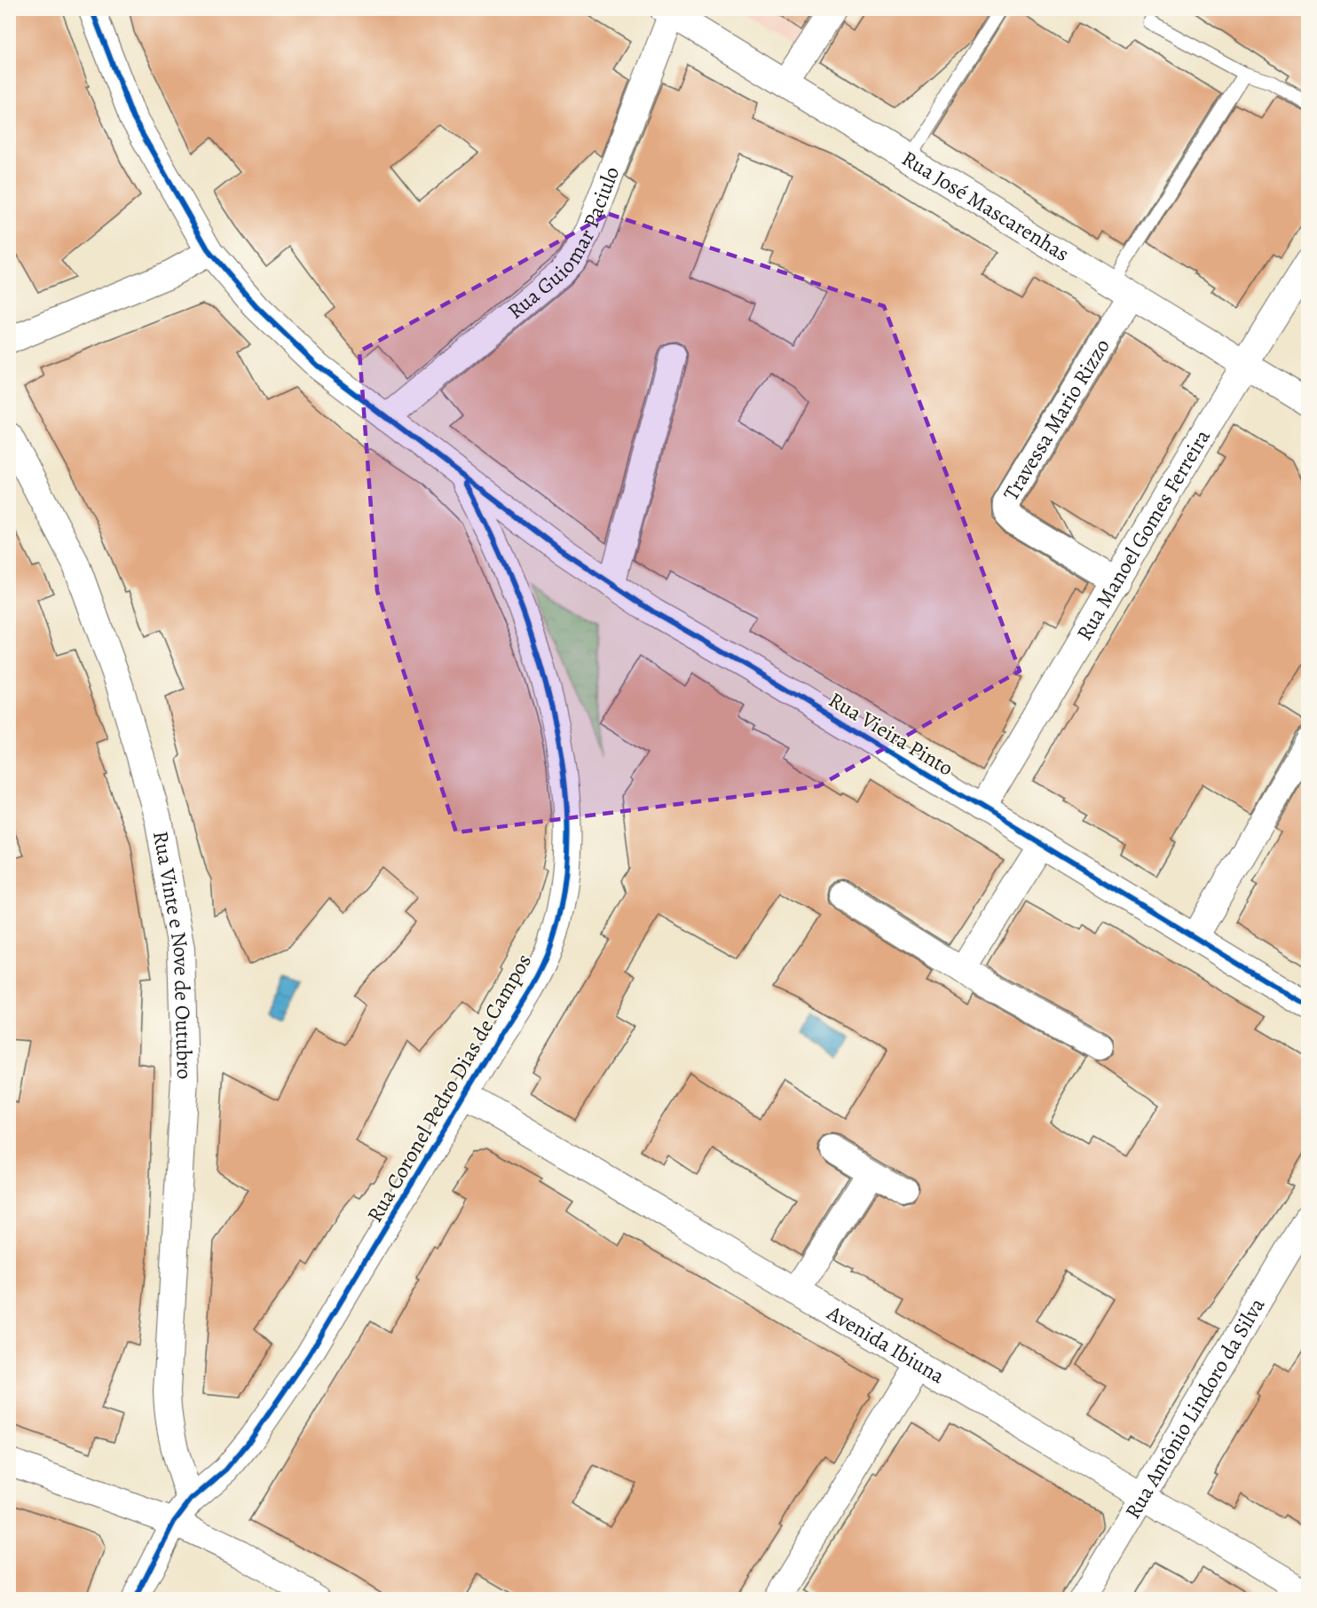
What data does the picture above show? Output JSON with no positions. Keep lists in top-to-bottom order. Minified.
{"streets":{"street":["Rua José Mascarenhas","Rua Guiomar Paciulo","Travessa Mario Rizzo","Rua Manoel Gomes Ferreira","Rua Vieira Pinto","Rua Vinte e Nove de Outubro","Rua Coronel Pedro Dias de Campos","Avenida Ibiuna","Rua Antônio Lindoro da Silva"]},"crossings":[["Rua José Mascarenhas","Rua Guiomar Paciulo"],["Rua José Mascarenhas","Travessa Mario Rizzo"],["Rua José Mascarenhas","Rua Manoel Gomes Ferreira"],["Rua Guiomar Paciulo","Rua Coronel Pedro Dias de Campos"],["Travessa Mario Rizzo","Rua Manoel Gomes Ferreira"],["Rua Manoel Gomes Ferreira","Rua Vieira Pinto"],["Rua Vieira Pinto","Rua Coronel Pedro Dias de Campos"],["Rua Vinte e Nove de Outubro","Rua Coronel Pedro Dias de Campos"],["Rua Coronel Pedro Dias de Campos","Avenida Ibiuna"],["Avenida Ibiuna","Rua Antônio Lindoro da Silva"]]}
